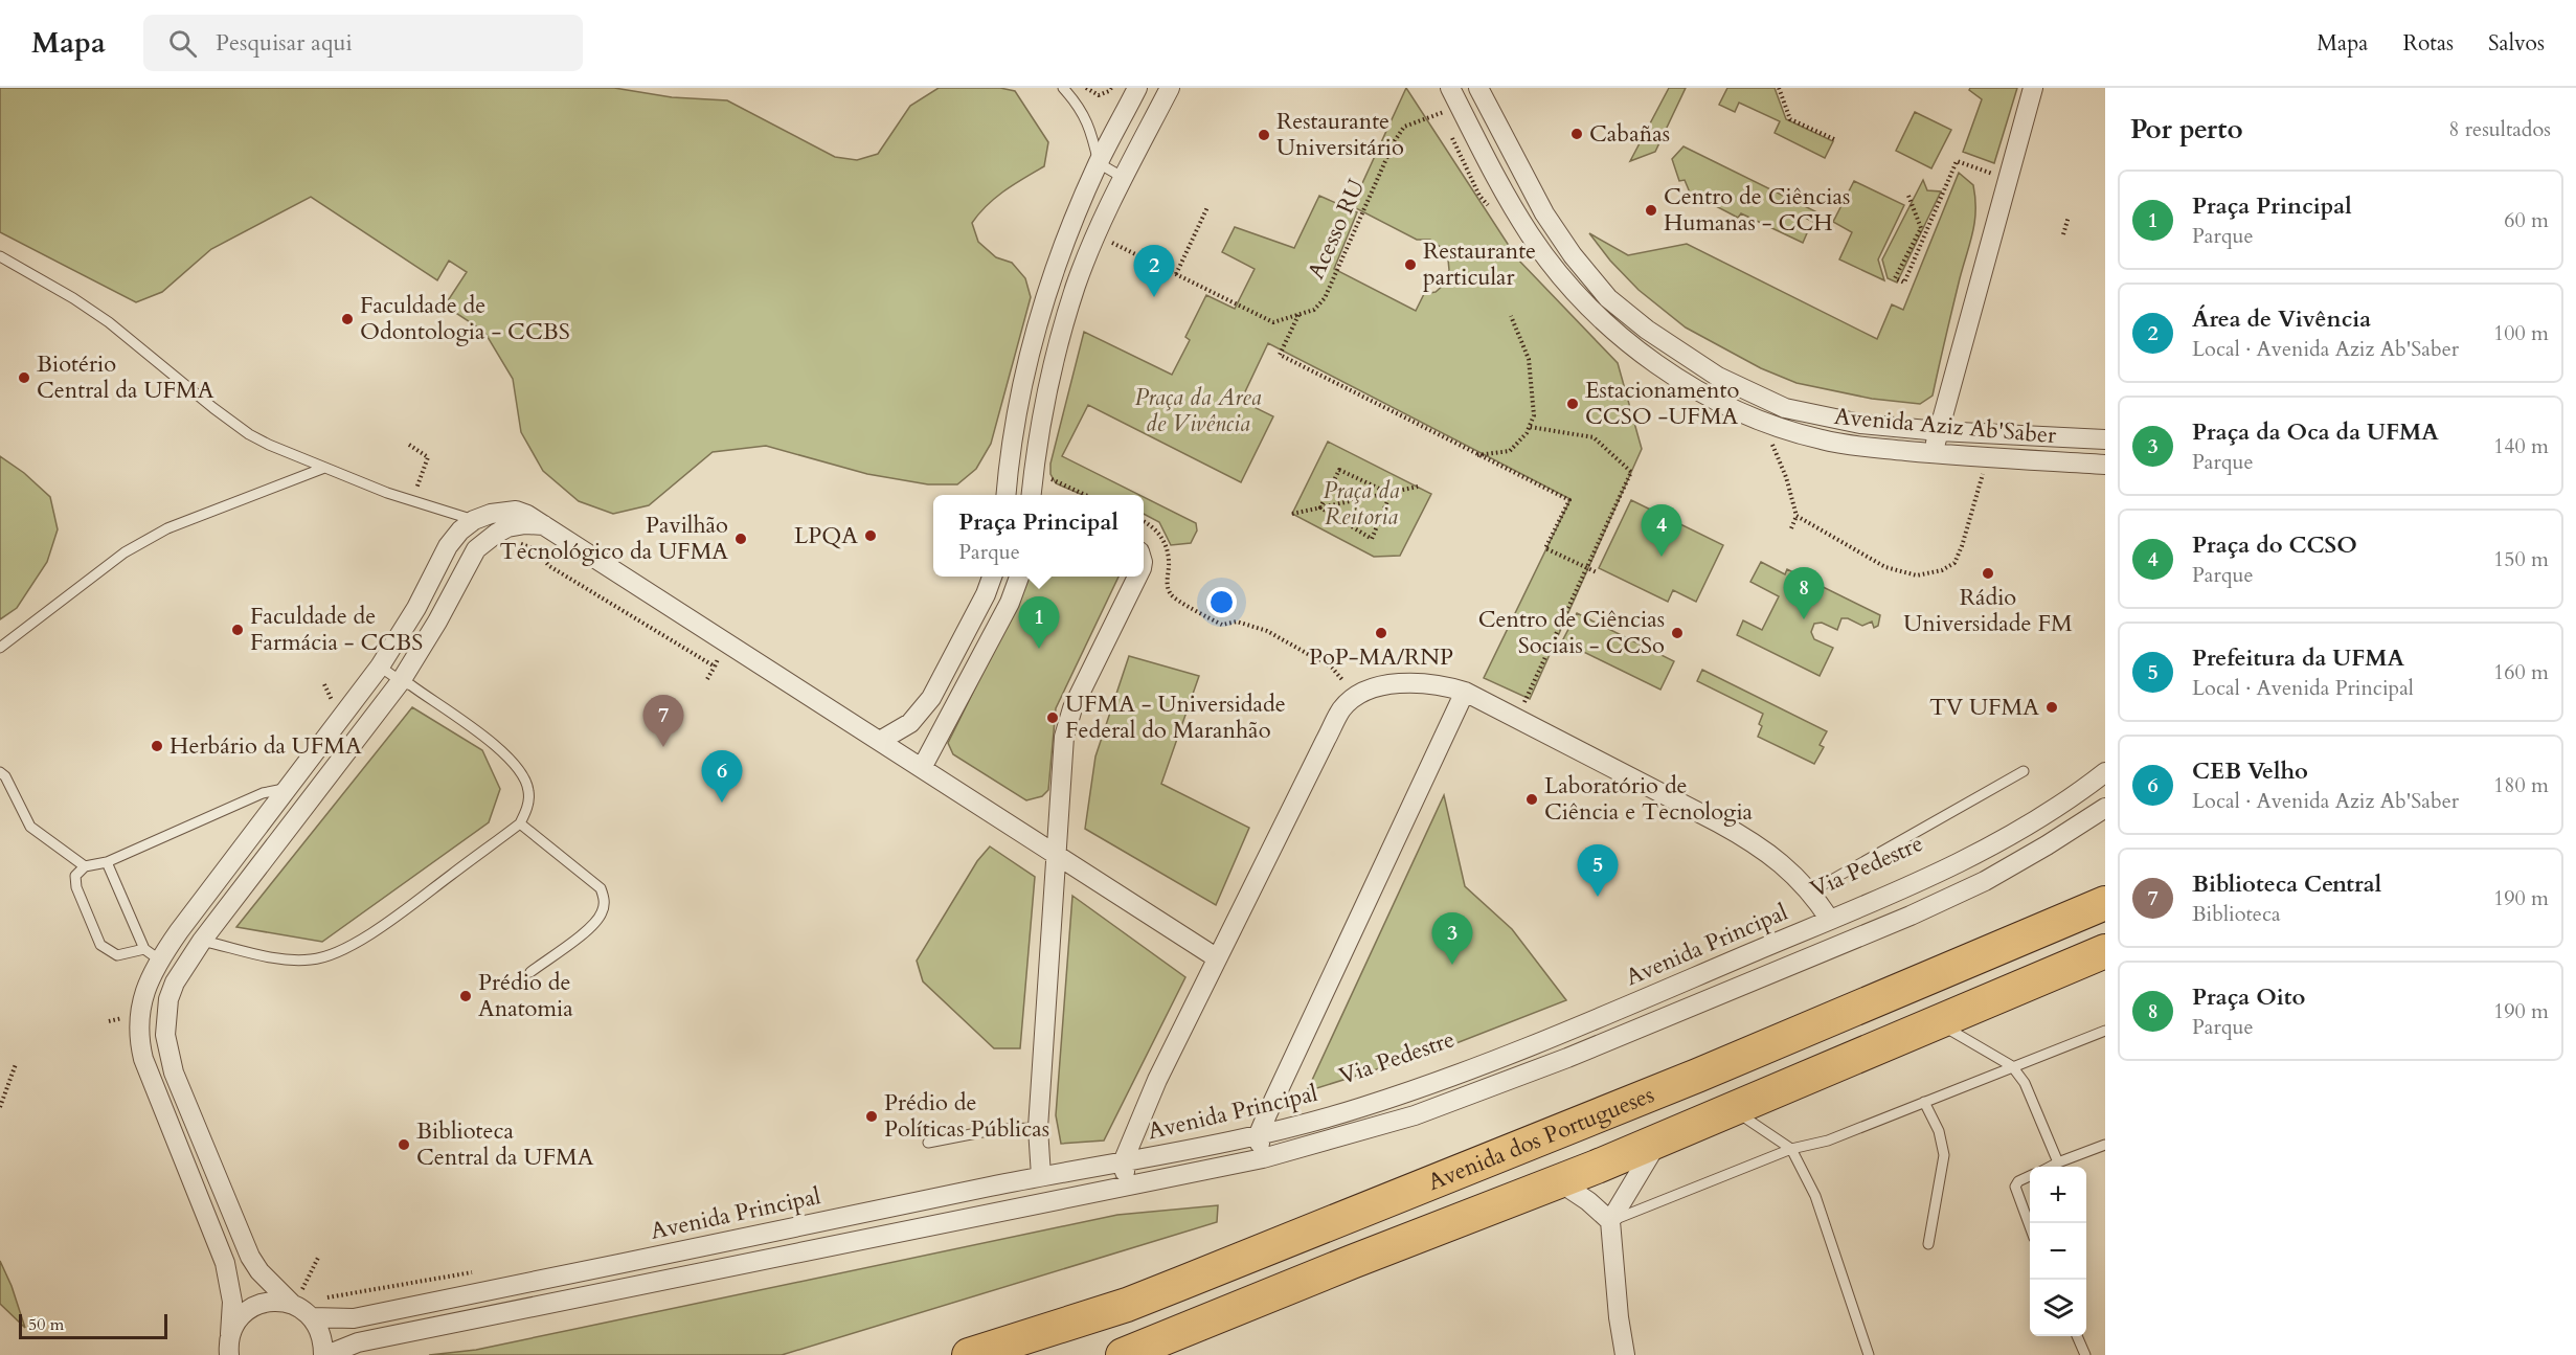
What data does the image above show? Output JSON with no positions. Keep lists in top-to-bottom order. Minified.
{"streets":{"highway":["Avenida dos Portugueses"],"street":["Avenida Aziz Ab'Saber","Avenida Principal"],"path":["Acesso RU"]},"parks":["Praça da Area de Vivência","Praça da Reitoria"],"places":["Cabañas","Restaurante Universitário","Centro de Ciências Humanas - CCH","Restaurante particular","Faculdade de Odontologia - CCBS","Biotério Central da UFMA","Estacionamento CCSO -UFMA","LPQA","Pavilhão Tecnológico da UFMA","Rádio Universidade FM","Faculdade de Farmácia - CCBS","PoP-MA/RNP","Centro de Ciências Sociais - CCSo","TV UFMA","UFMA - Universidade Federal do Maranhão","Herbário da UFMA","Laboratório de Ciência e Tecnologia","Prédio de Anatomia","Prédio de Políticas Públicas","Biblioteca Central da UFMA"],"scale_bar":"50 m","page":{"header":"Mapa","search":"Pesquisar aqui","nav":["Mapa","Rotas","Salvos"],"heading":["Por perto","8 resultados"],"list":[{"mark":"1","name":"Praça Principal","note":"Parque","value":"60 m"},{"mark":"2","name":"Área de Vivência","note":"Local · Avenida Aziz Ab'Saber","value":"100 m"},{"mark":"3","name":"Praça da Oca da UFMA","note":"Parque","value":"140 m"},{"mark":"4","name":"Praça do CCSO","note":"Parque","value":"150 m"},{"mark":"5","name":"Prefeitura da UFMA","note":"Local · Avenida Principal","value":"160 m"},{"mark":"6","name":"CEB Velho","note":"Local · Avenida Aziz Ab'Saber","value":"180 m"},{"mark":"7","name":"Biblioteca Central","note":"Biblioteca","value":"190 m"},{"mark":"8","name":"Praça Oito","note":"Parque","value":"190 m"}],"pins":["2","4","8","1","7","6","5","3"],"popup":["Praça Principal","Parque"],"map_buttons":["+","−"],"scale":"50 m"}}
